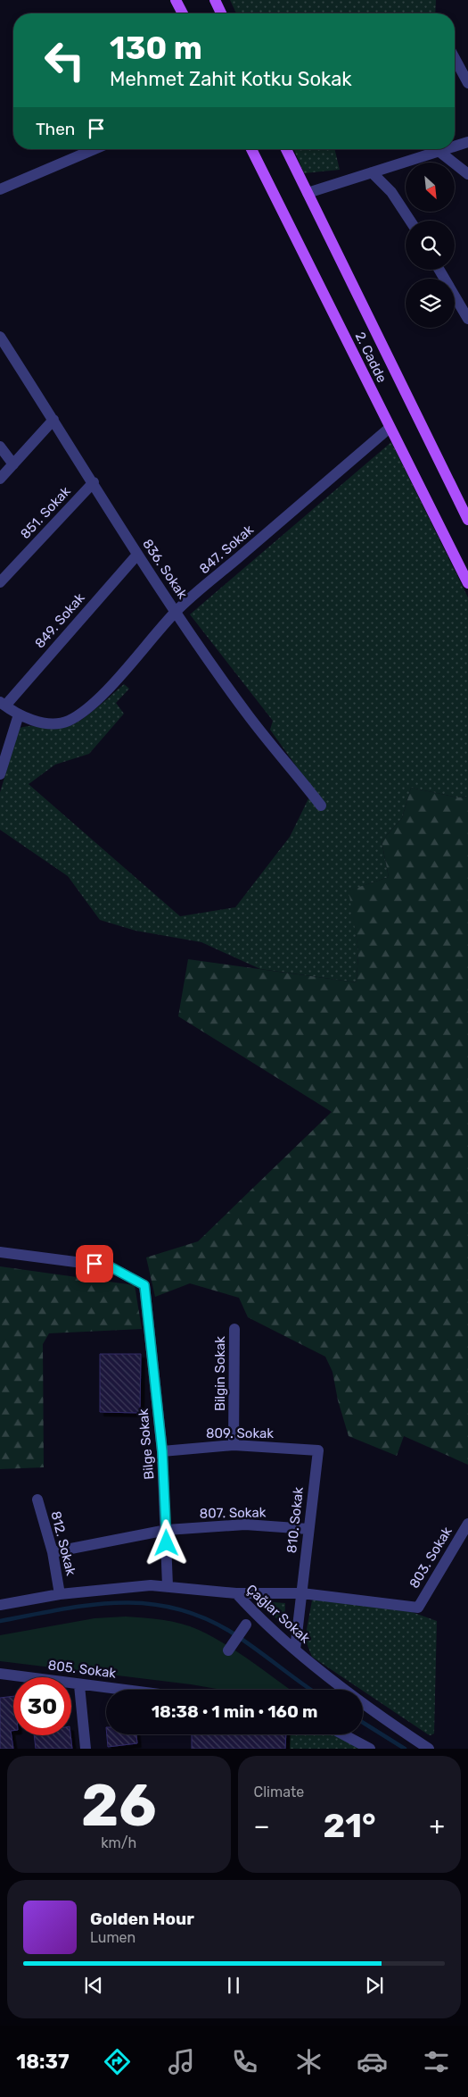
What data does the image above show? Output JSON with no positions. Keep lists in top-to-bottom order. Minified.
{"streets":{"main road":["2. Cadde"],"street":["851. Sokak","847. Sokak","836. Sokak","849. Sokak","Bilgin Sokak","809. Sokak","Bilge Sokak","807. Sokak","810. Sokak","812. Sokak","803. Sokak","Çağlar Sokak","805. Sokak"]},"crossings":[["2. Cadde","847. Sokak"],["851. Sokak","836. Sokak"],["847. Sokak","836. Sokak"],["847. Sokak","849. Sokak"],["836. Sokak","849. Sokak"],["Bilgin Sokak","809. Sokak"],["809. Sokak","Bilge Sokak"],["809. Sokak","810. Sokak"],["Bilge Sokak","807. Sokak"],["Bilge Sokak","Çağlar Sokak"],["807. Sokak","810. Sokak"],["807. Sokak","812. Sokak"],["810. Sokak","803. Sokak"],["810. Sokak","Çağlar Sokak"],["812. Sokak","Çağlar Sokak"]],"north":"bottom right","page":{"turn":["130 m","Mehmet Zahit Kotku Sokak"],"then":"Then","limit":"30","trip":"18:38 · 1 min · 160 m","tile":[["26","km/h"],"Climate"],"heat":["−","21°","+"],"song":["Golden Hour","Lumen"],"tabs":"18:37"}}
